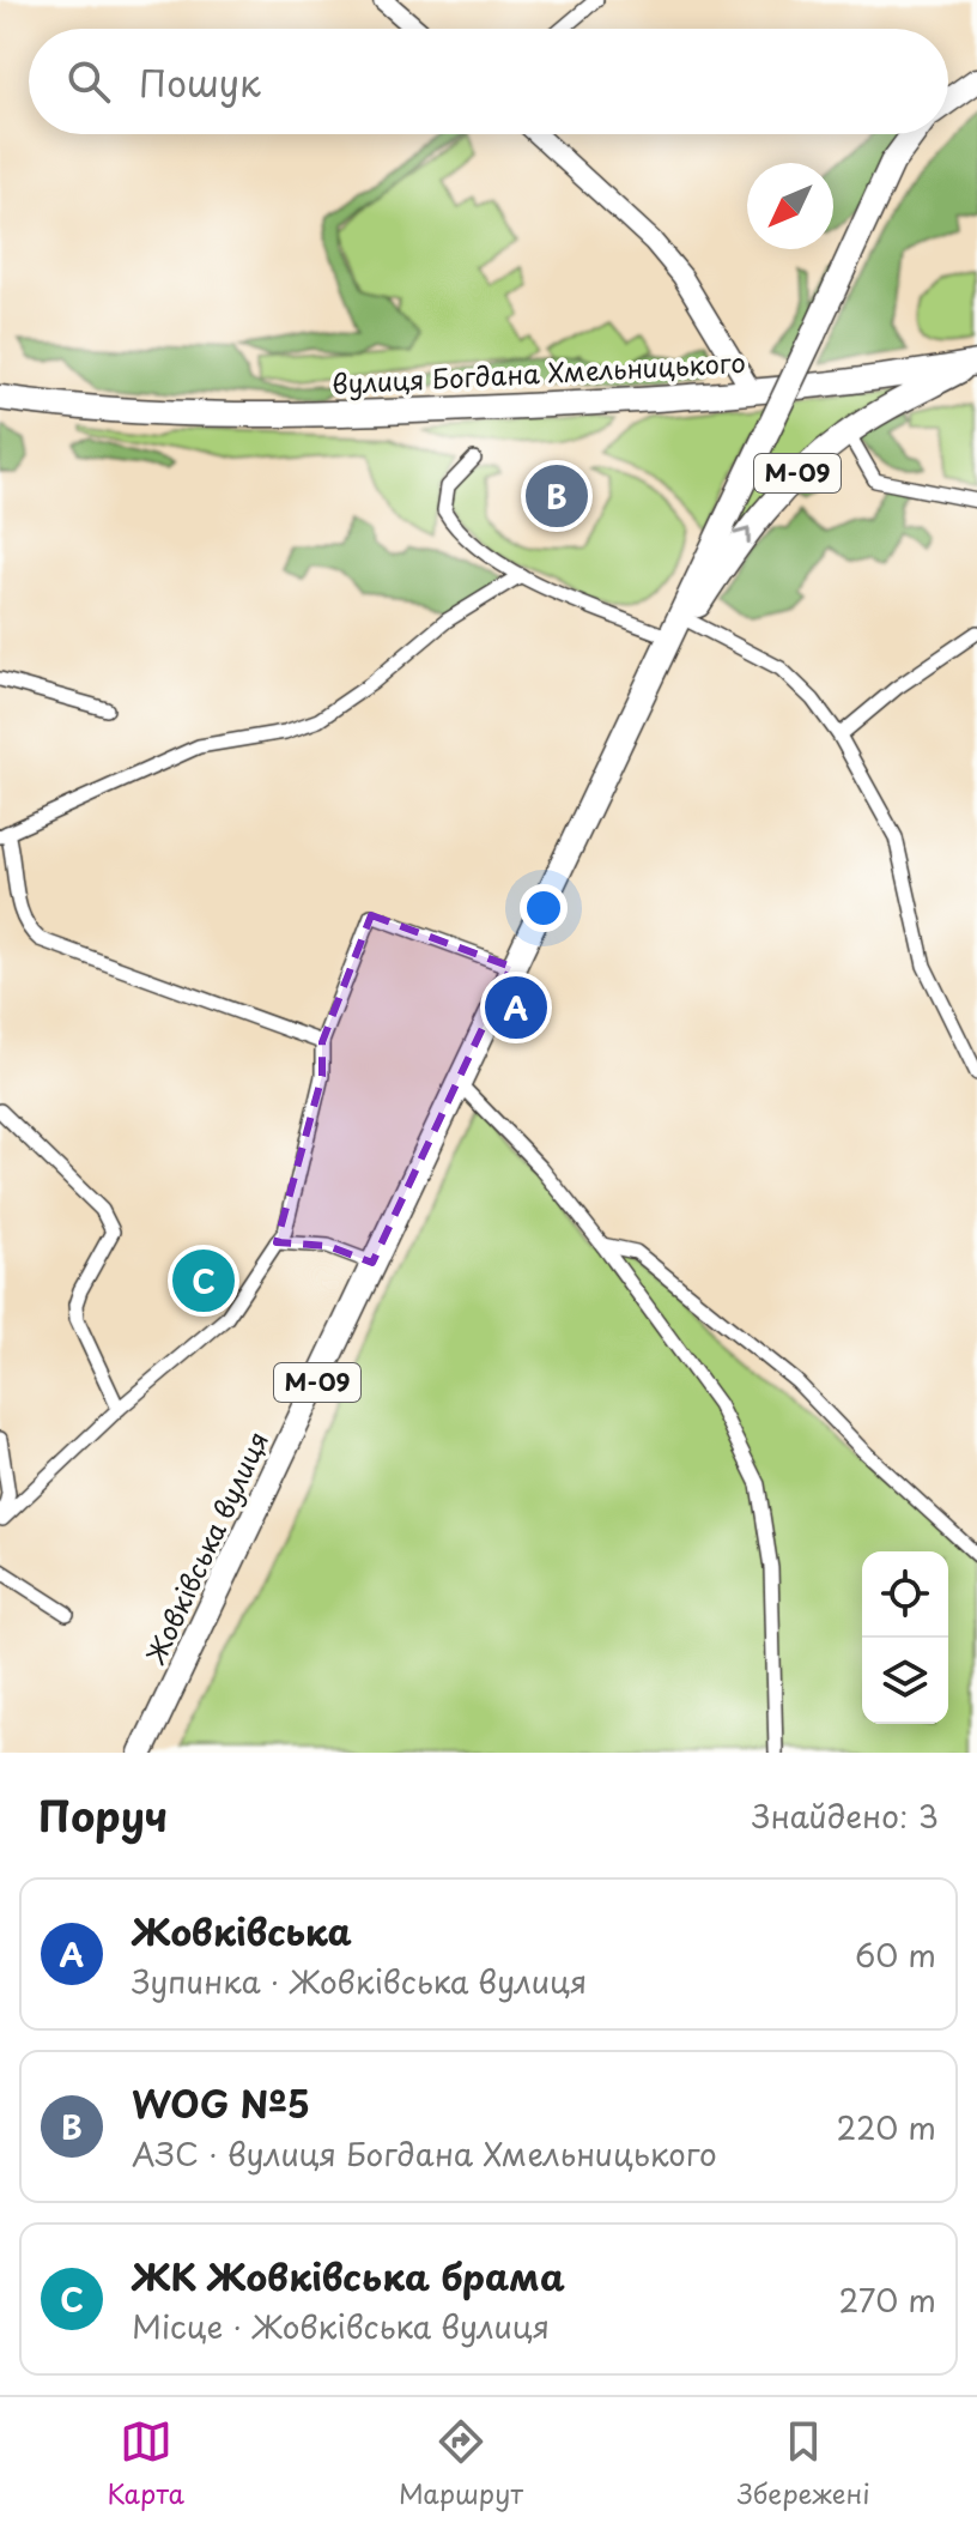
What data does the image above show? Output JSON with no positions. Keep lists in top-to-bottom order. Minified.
{"streets":{"highway":["вулиця Богдана Хмельницького","М-09","Жовківська вулиця"]},"crossings":[["вулиця Богдана Хмельницького","М-09"],["М-09","Жовківська вулиця"]],"north":"bottom left","page":{"search":"Пошук","pins":["B","A","C"],"heading":["Поруч","Знайдено: 3"],"list":[{"mark":"A","name":"Жовківська","note":"Зупинка · Жовківська вулиця","value":"60 m"},{"mark":"B","name":"WOG №5","note":"АЗС · вулиця Богдана Хмельницького","value":"220 m"},{"mark":"C","name":"ЖК Жовківська брама","note":"Місце · Жовківська вулиця","value":"270 m"}],"nav":["Карта","Маршрут","Збережені"]}}
